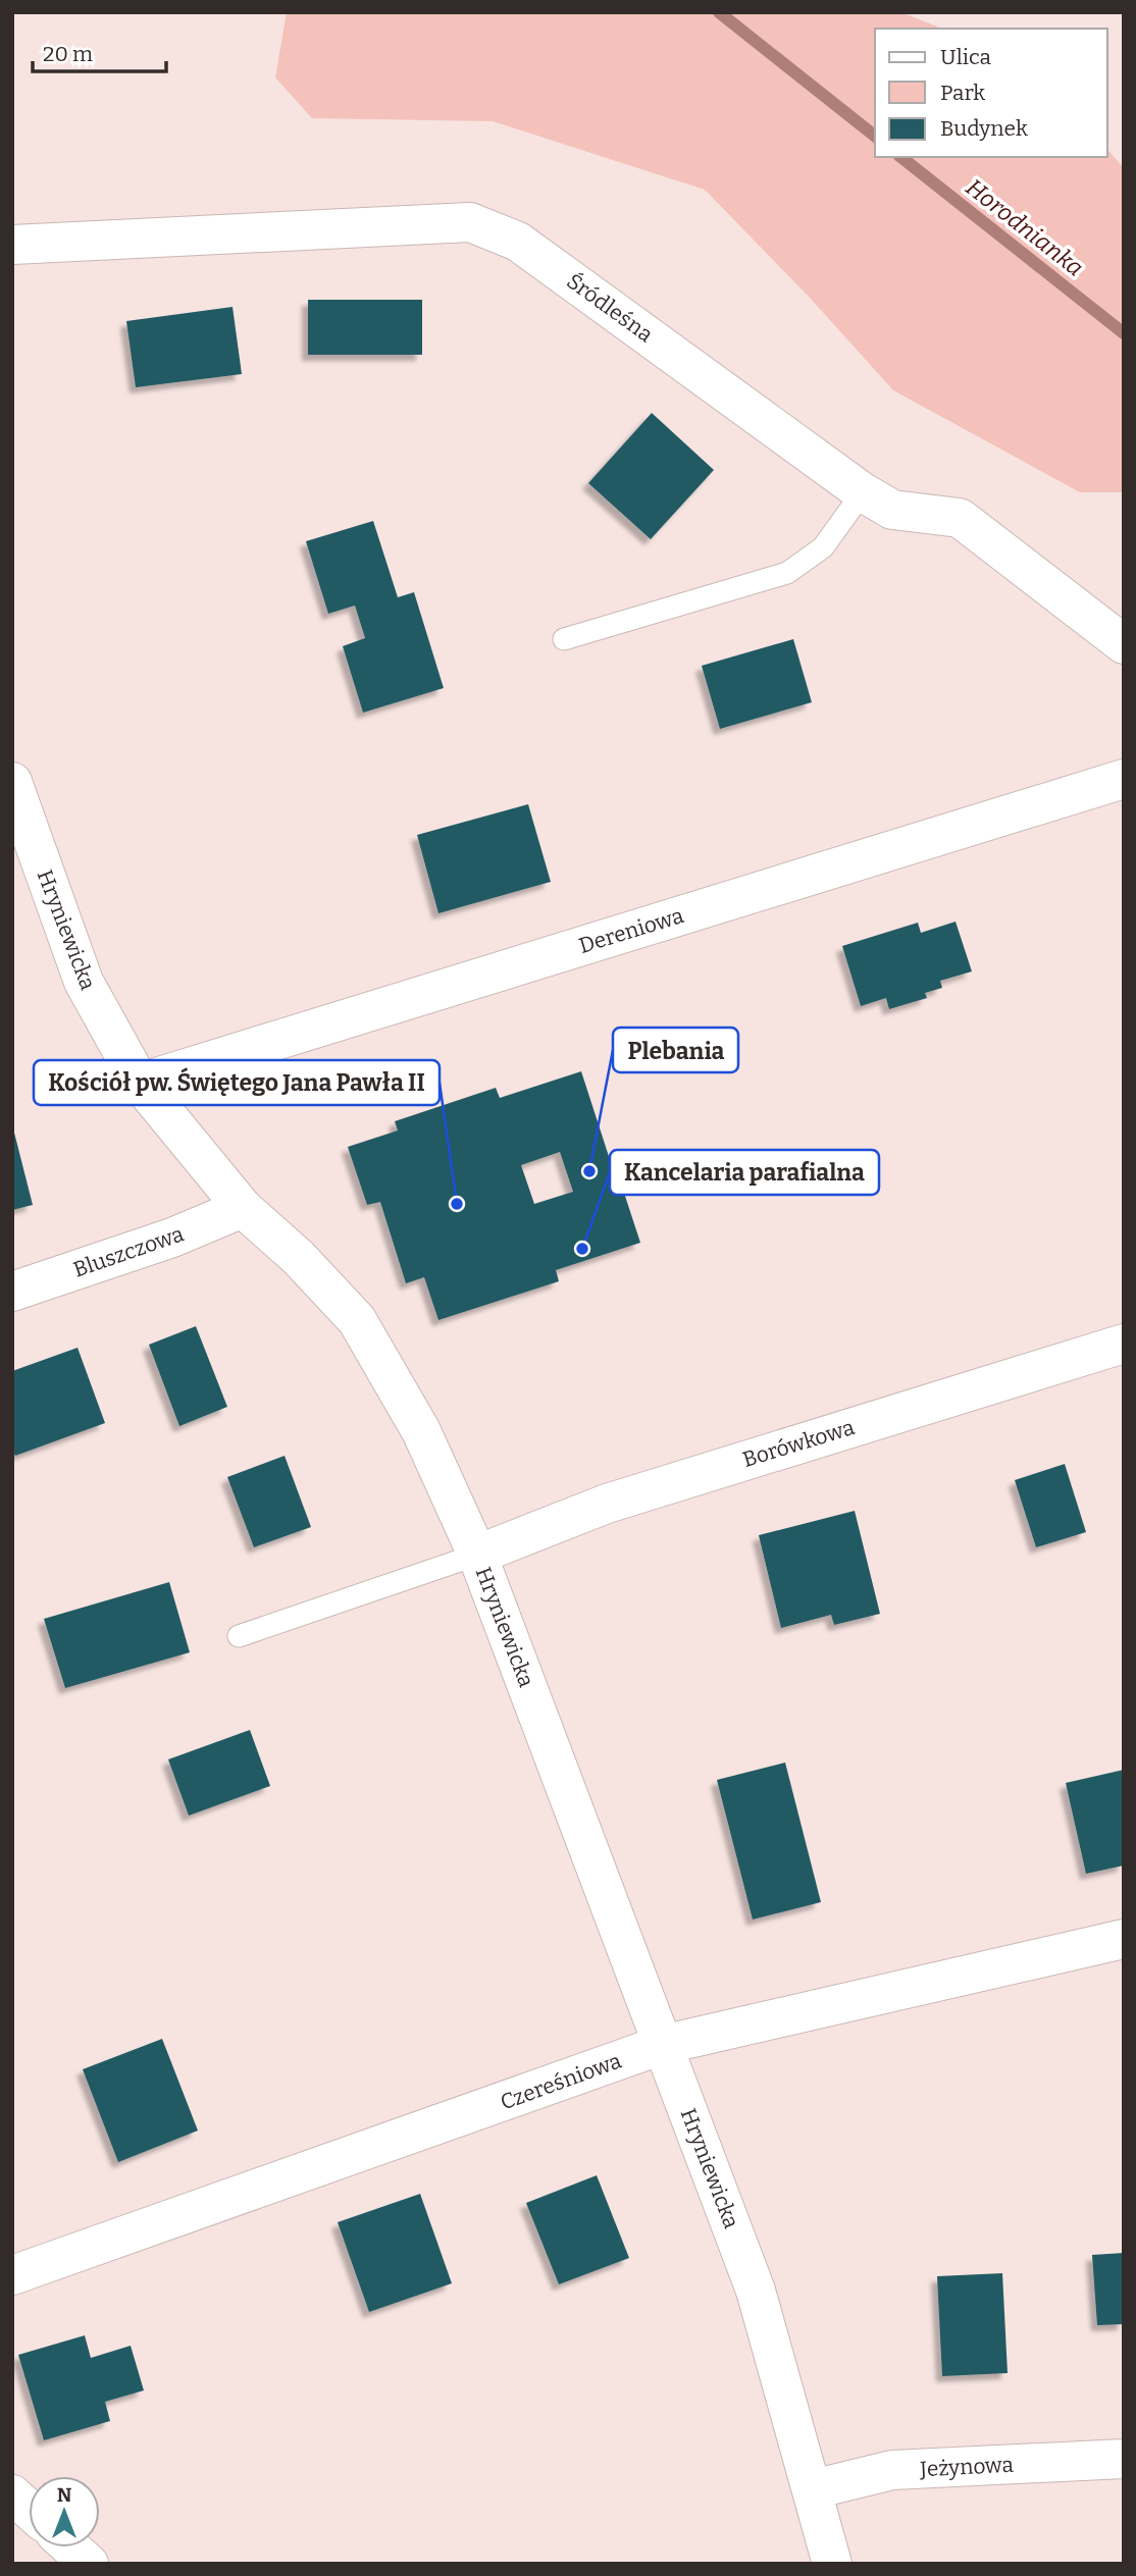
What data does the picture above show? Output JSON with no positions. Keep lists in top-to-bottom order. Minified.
{"streets":{"street":["Śródleśna","Hryniewicka","Dereniowa","Bluszczowa","Borówkowa","Czereśniowa","Jeżynowa"]},"crossings":[["Hryniewicka","Dereniowa"],["Hryniewicka","Bluszczowa"],["Hryniewicka","Borówkowa"],["Hryniewicka","Czereśniowa"],["Hryniewicka","Jeżynowa"]],"water":["Horodnianka"],"places":["Plebania","Kościół pw. Świętego Jana Pawła II","Kancelaria parafialna"],"legend":["Ulica","Park","Budynek"],"scale_bar":"20 m","north":"top"}
